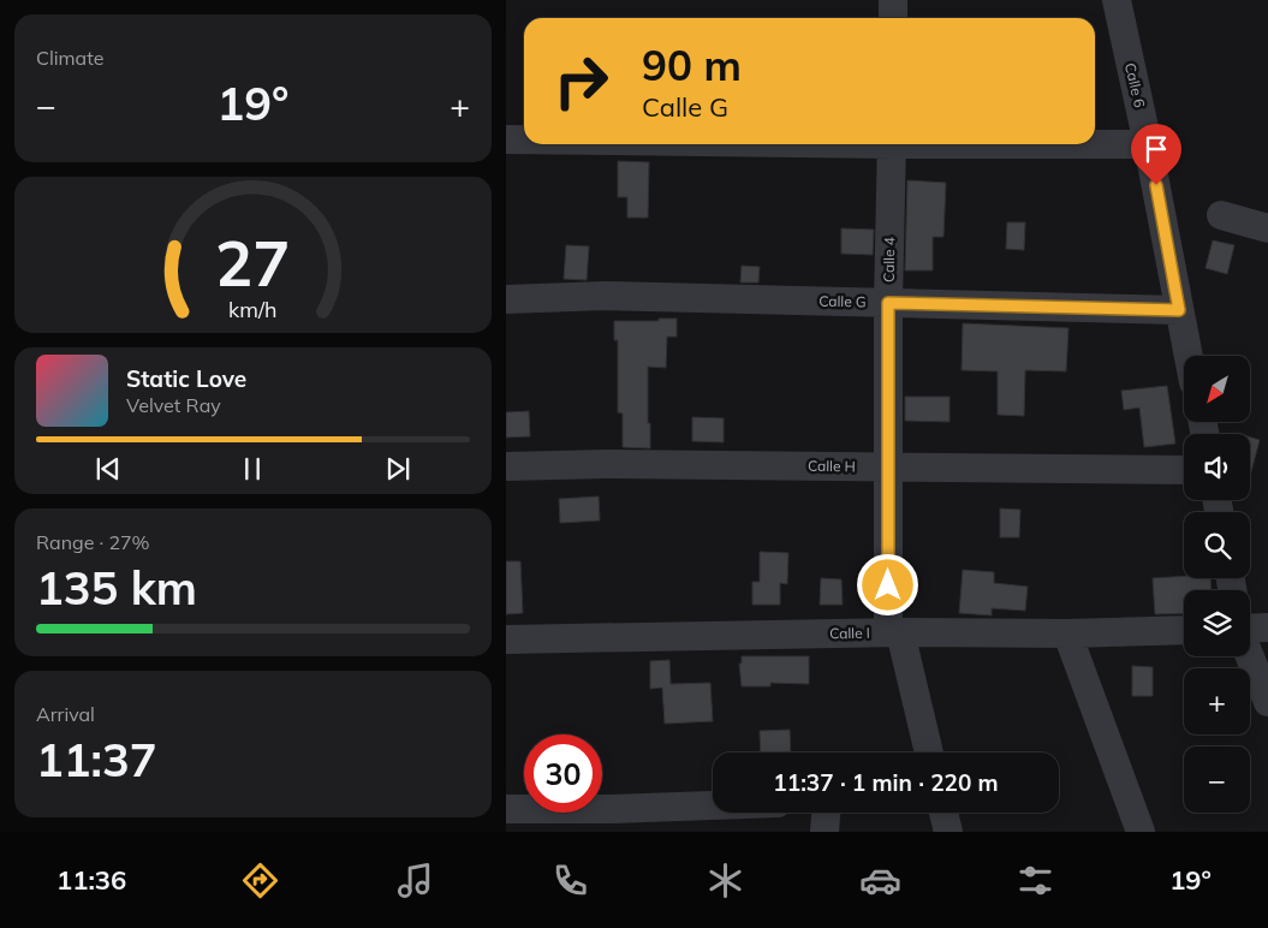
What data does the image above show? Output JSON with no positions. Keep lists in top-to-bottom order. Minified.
{"streets":{"street":["Calle 6","Calle 4","Calle G","Calle H","Calle I"]},"crossings":[["Calle 6","Calle G"],["Calle 4","Calle G"],["Calle 4","Calle H"],["Calle 4","Calle I"]],"north":"bottom left","page":{"tile":["Climate",["Range · 27%","135 km"],["Arrival","11:37"]],"turn":["90 m","Calle G"],"heat":["−","19°","+"],"song":["Static Love","Velvet Ray"],"map_buttons":["+","−"],"limit":"30","trip":"11:37 · 1 min · 220 m","tabs":["11:36","19°"],"gauge":["27","km/h"]}}
